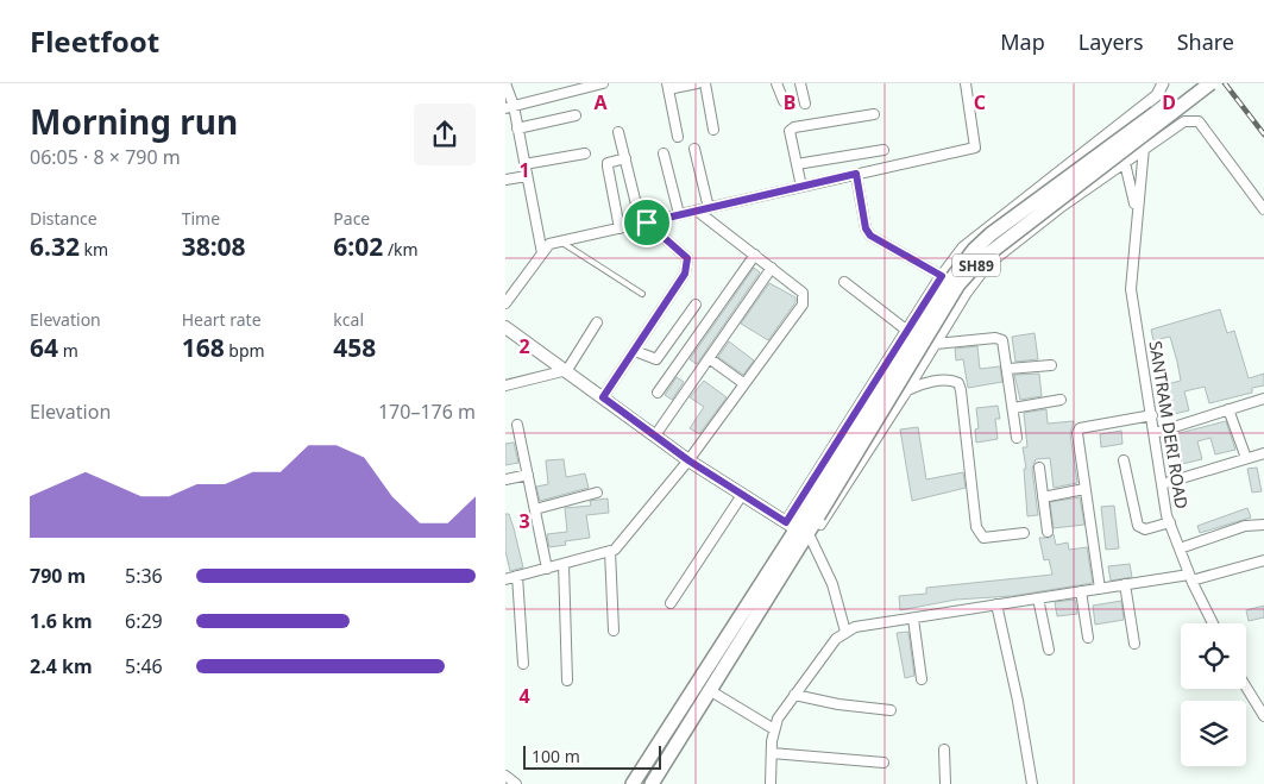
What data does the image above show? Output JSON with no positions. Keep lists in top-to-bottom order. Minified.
{"streets":{"main road":["SH89"],"street":["SANTRAM DERI ROAD"]},"scale_bar":"100 m","page":{"header":"Fleetfoot","nav":["Map","Layers","Share"],"heading":["Morning run","06:05 · 8 × 790 m"],"stats":[["Distance","6.32 km"],["Time","38:08"],["Pace","6:02 /km"],["Elevation","64 m"],["Heart rate","168 bpm"],["kcal","458"]],"chart":["Elevation","170–176 m"],"list":[{"name":"790 m","note":"5:36"},{"name":"1.6 km","note":"6:29"},{"name":"2.4 km","note":"5:46"}],"scale":"100 m"},"grid":{"columns":["A","B","C","D"],"rows":["1","2","3","4"]}}
